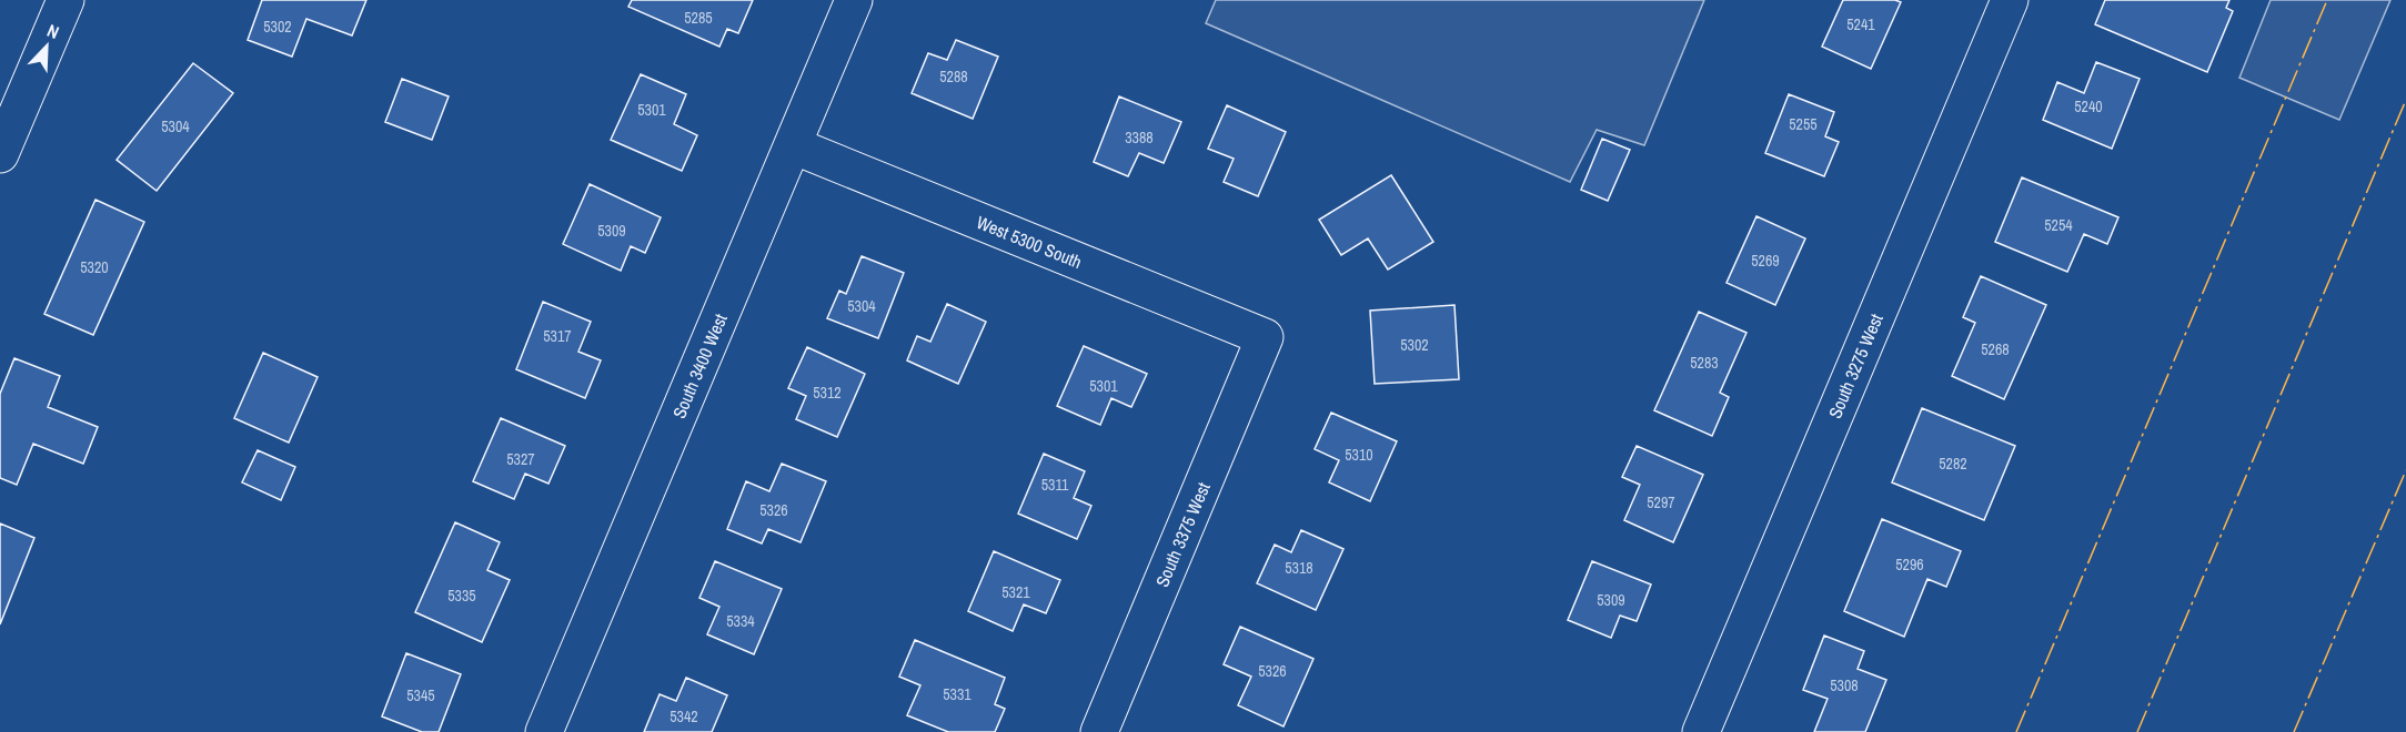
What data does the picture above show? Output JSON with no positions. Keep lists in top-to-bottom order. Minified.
{"streets":{"street":["West 5300 South","South 3400 West","South 3275 West","South 3375 West"]},"crossings":[["West 5300 South","South 3400 West"],["West 5300 South","South 3375 West"]],"house_numbers":["5285","5241","5302","5288","5240","5301","5255","5304","3388","5254","5309","5269","5320","5304","5317","5302","5268","5283","5301","5312","5310","5327","5282","5311","5297","5326","5296","5318","5321","5335","5309","5334","5326","5308","5331","5345","5342"],"north":"top right"}
